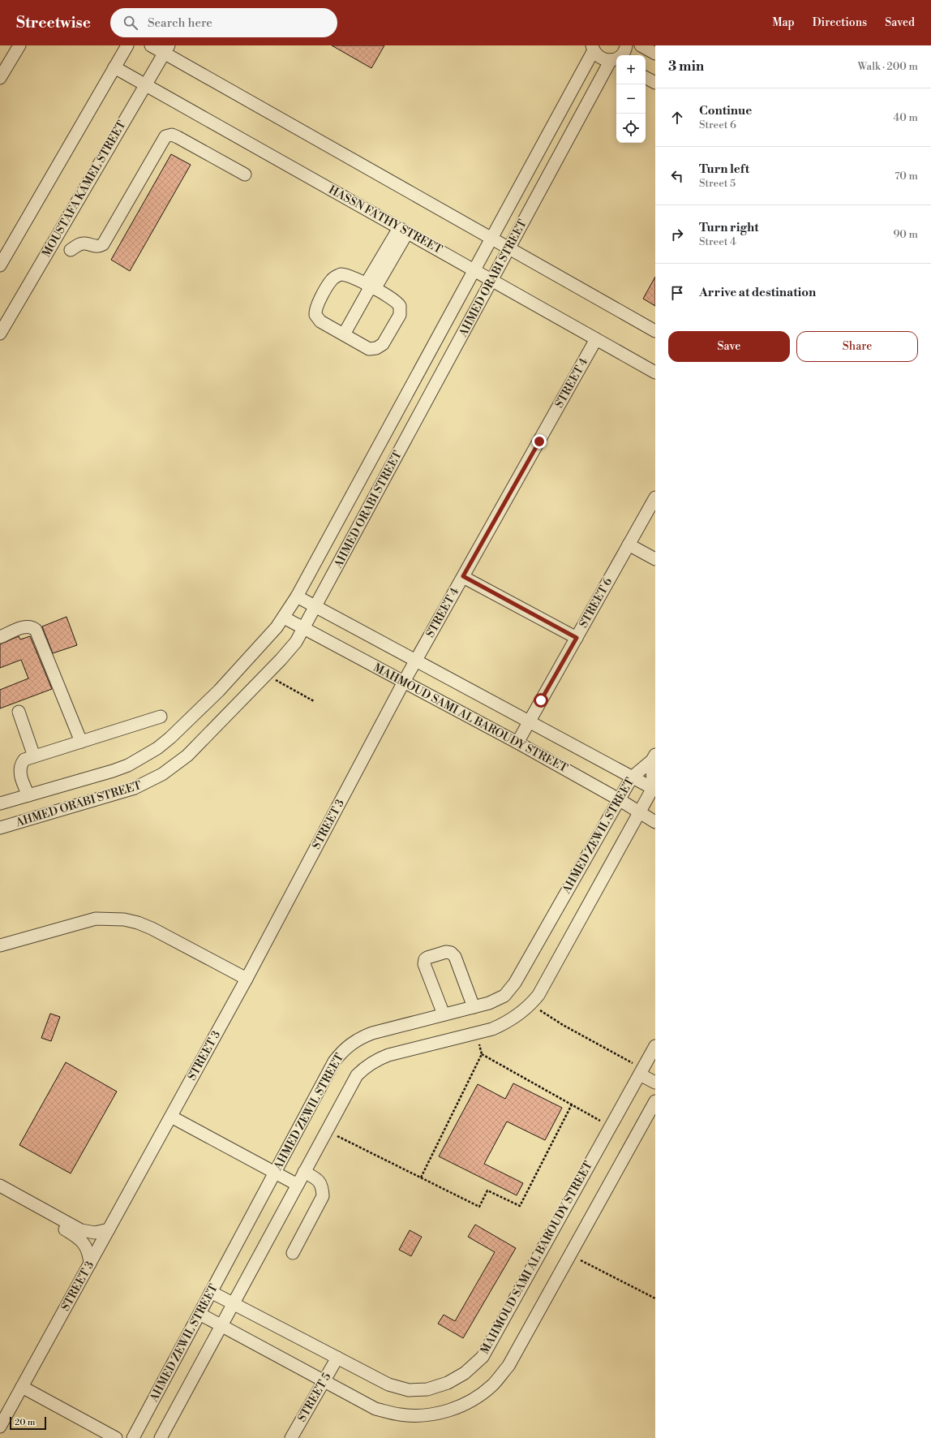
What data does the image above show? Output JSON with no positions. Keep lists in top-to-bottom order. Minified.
{"streets":{"street":["MOUSTAFA KAMEL STREET","HASSN FATHY STREET","AHMED ORABI STREET","STREET 4","STREET 6","MAHMOUD SAMI AL BAROUDY STREET","STREET 3","AHMED ZEWIL STREET","STREET 5"]},"crossings":[["MOUSTAFA KAMEL STREET","HASSN FATHY STREET"],["HASSN FATHY STREET","AHMED ORABI STREET"],["HASSN FATHY STREET","STREET 4"],["AHMED ORABI STREET","MAHMOUD SAMI AL BAROUDY STREET"],["STREET 4","MAHMOUD SAMI AL BAROUDY STREET"],["STREET 4","STREET 3"],["STREET 6","MAHMOUD SAMI AL BAROUDY STREET"],["MAHMOUD SAMI AL BAROUDY STREET","STREET 3"],["MAHMOUD SAMI AL BAROUDY STREET","AHMED ZEWIL STREET"],["MAHMOUD SAMI AL BAROUDY STREET","STREET 5"]],"scale_bar":"20 m","page":{"header":"Streetwise","search":"Search here","nav":["Map","Directions","Saved"],"heading":["3 min","Walk · 200 m"],"map_buttons":["+","−"],"list":[["Continue","Street 6","40 m"],["Turn left","Street 5","70 m"],["Turn right","Street 4","90 m"],"Arrive at destination"],"buttons":["Save","Share"],"scale":"20 m"}}
